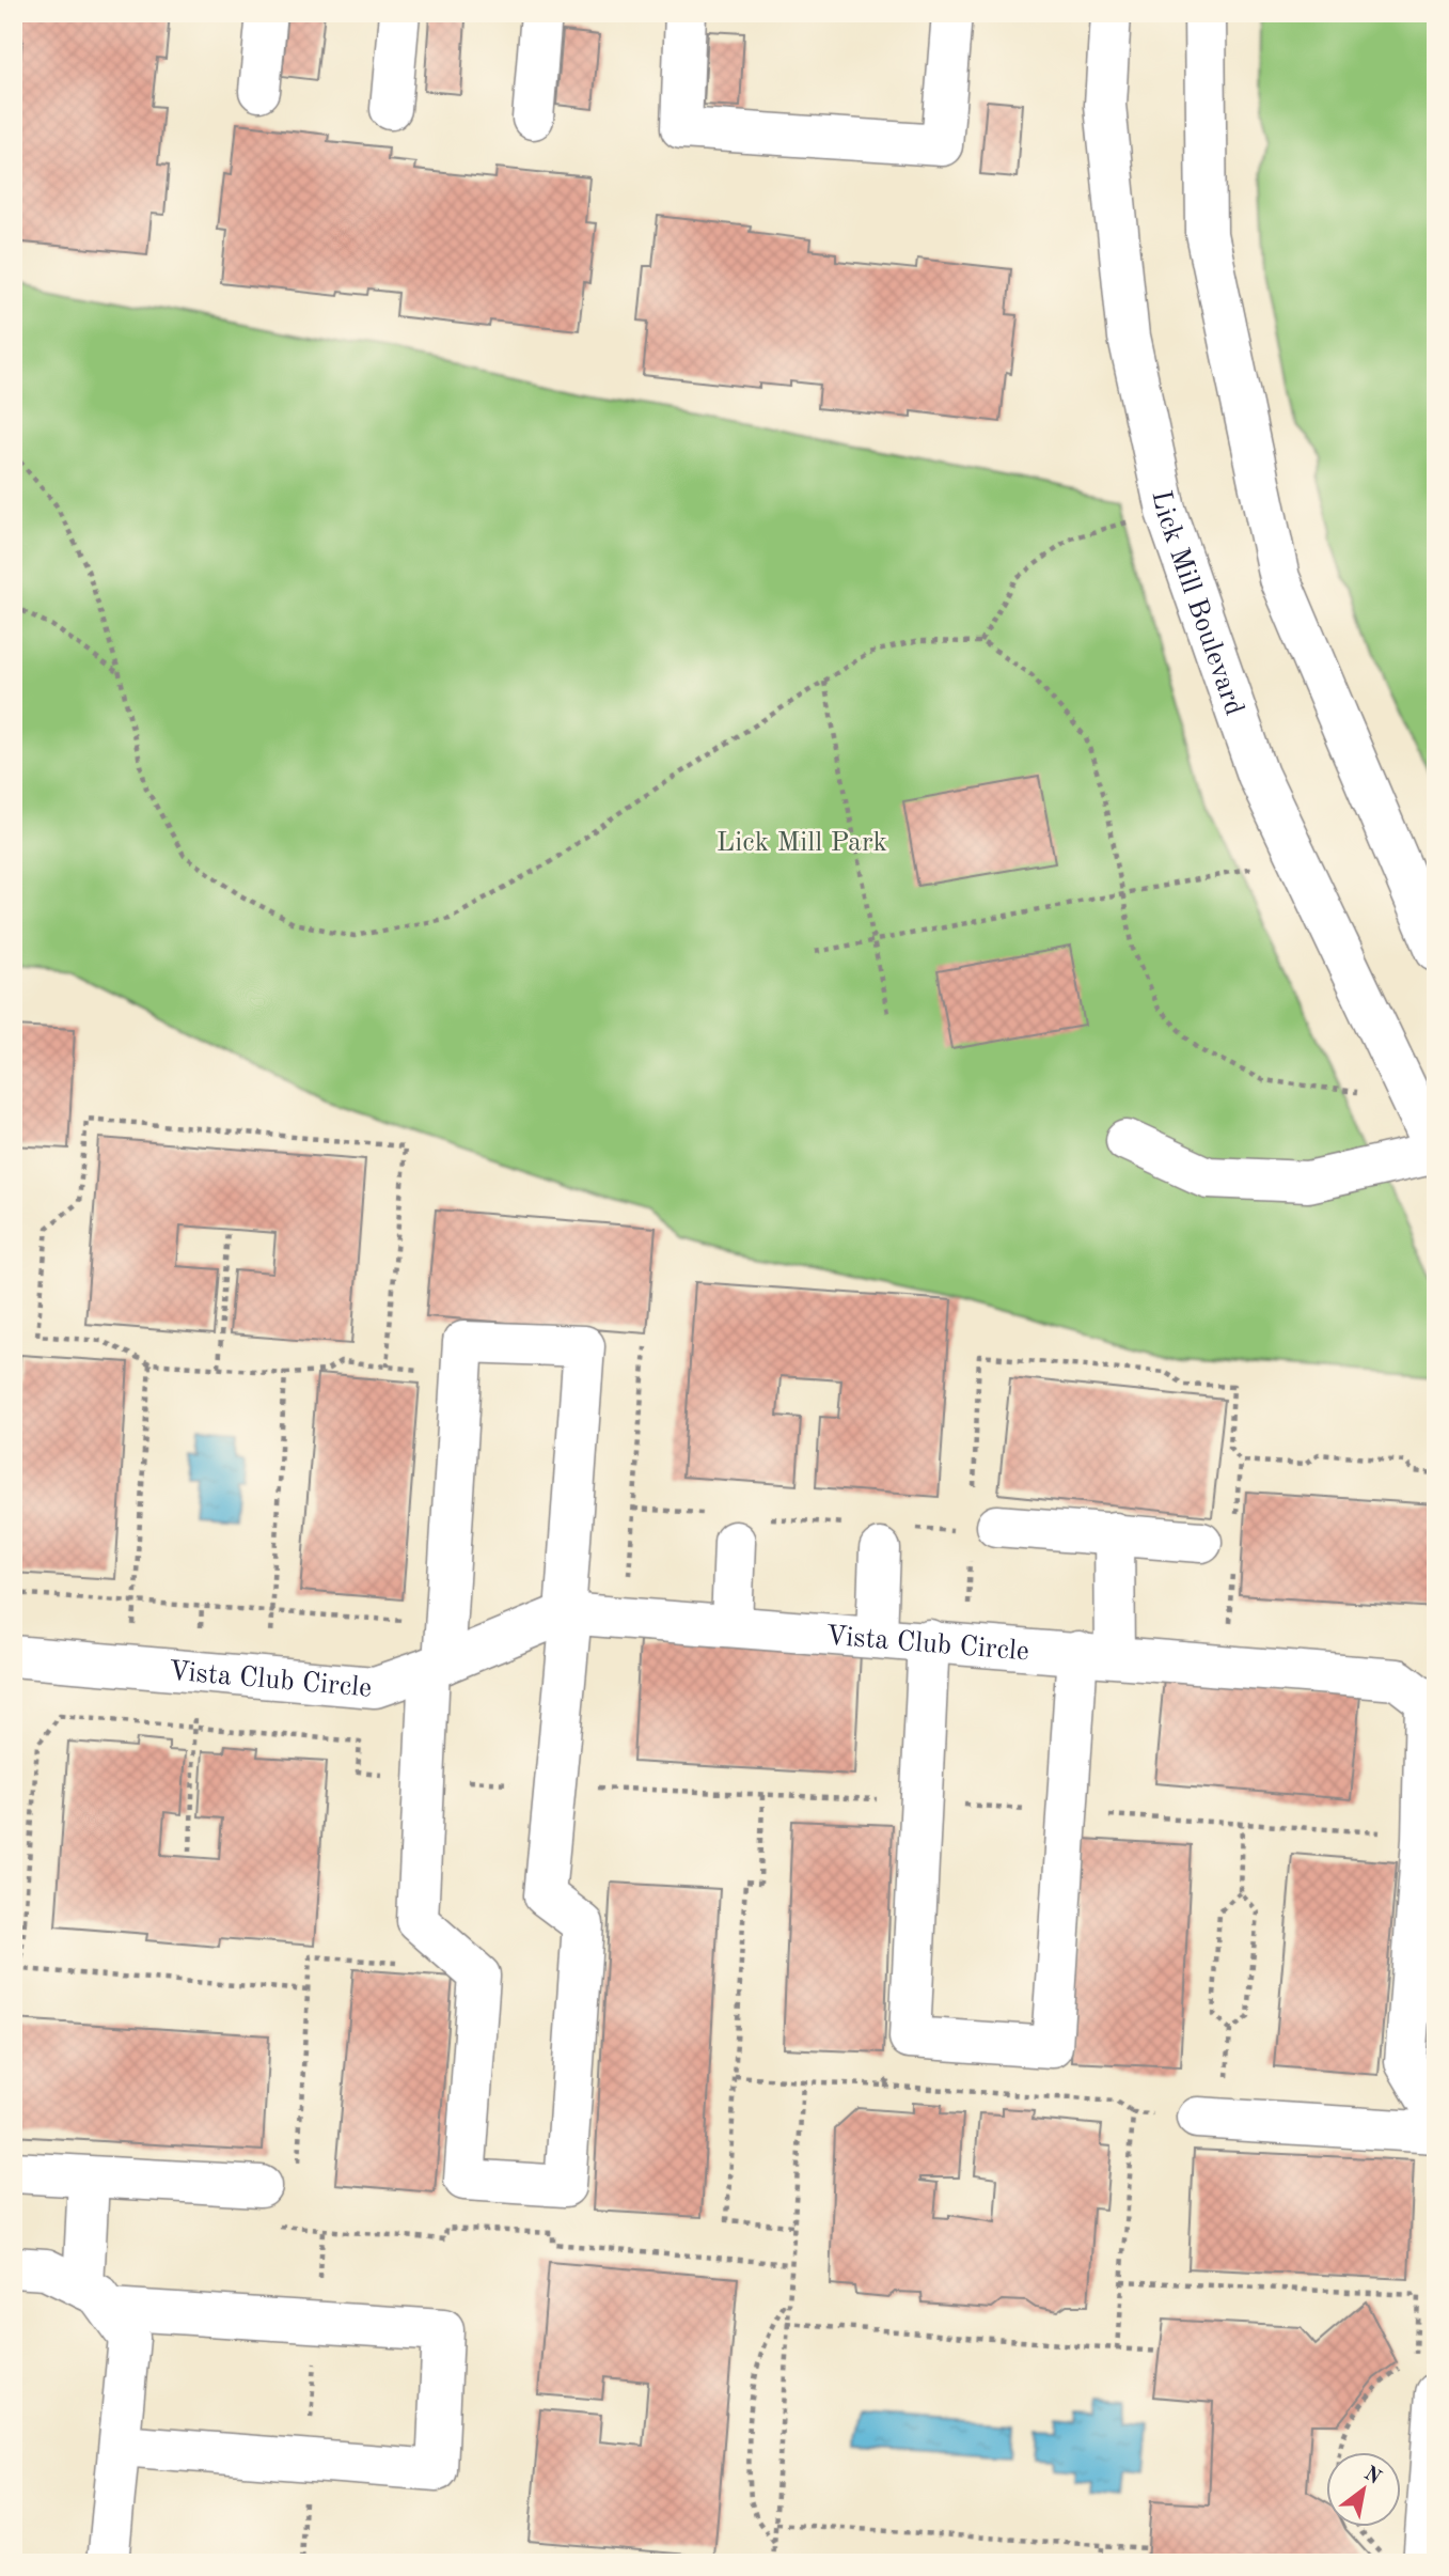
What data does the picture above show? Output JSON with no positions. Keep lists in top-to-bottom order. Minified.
{"streets":{"street":["Lick Mill Boulevard","Vista Club Circle"]},"parks":["Lick Mill Park"],"north":"top right"}
